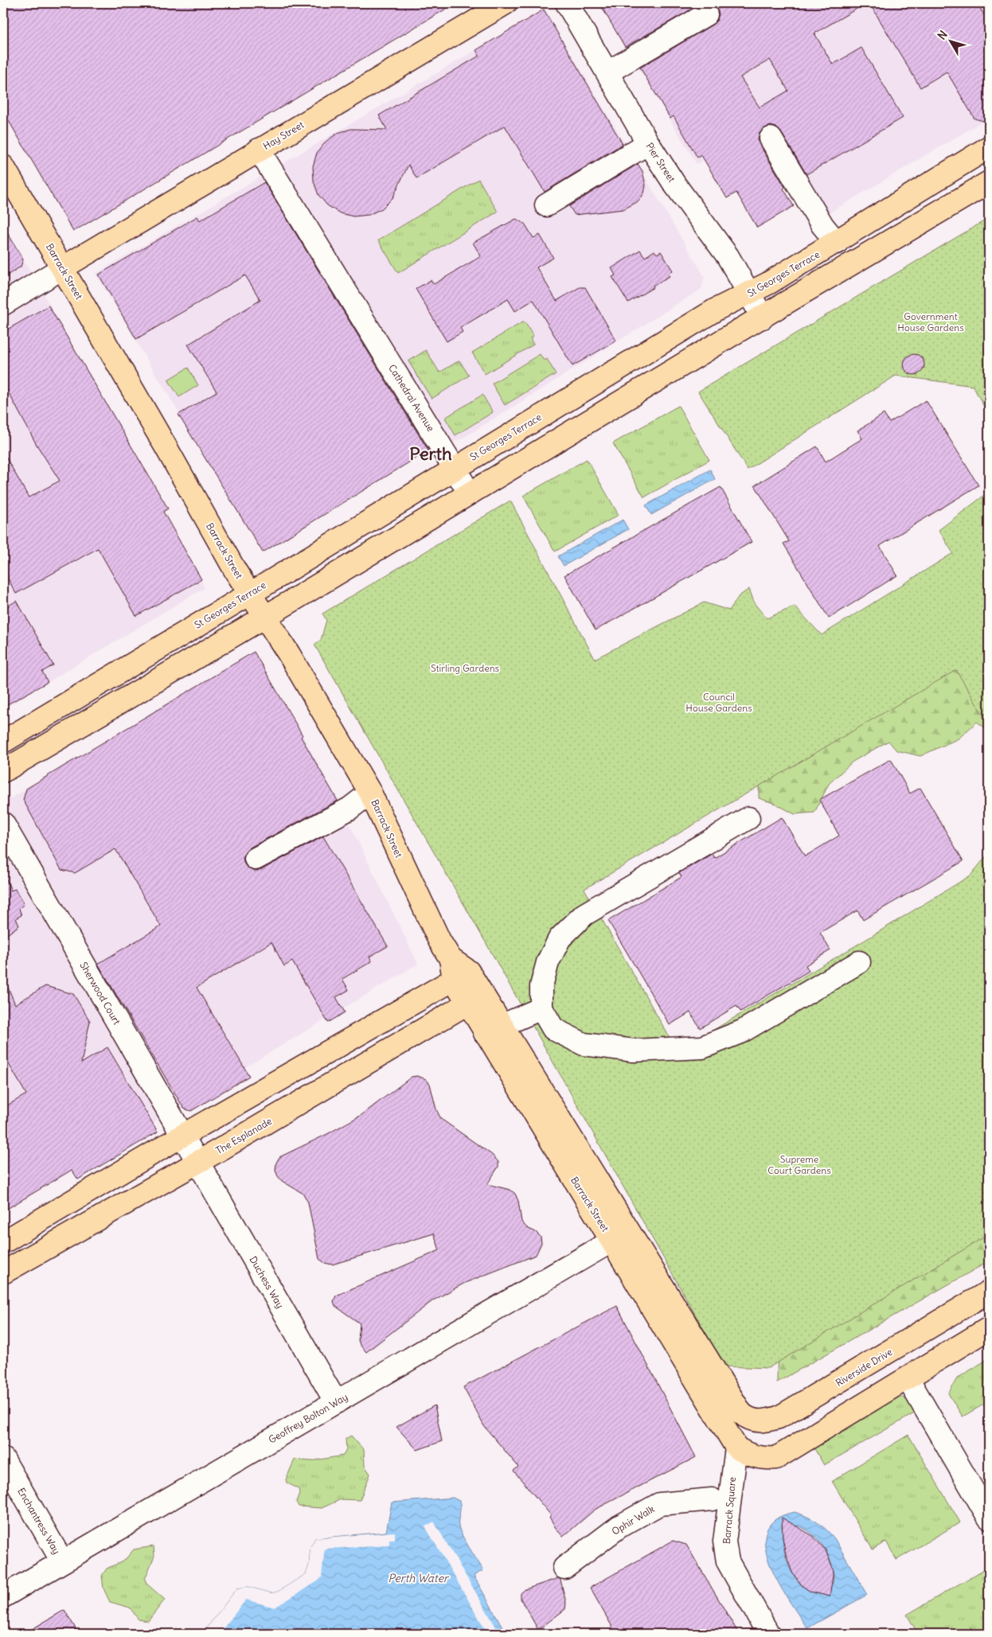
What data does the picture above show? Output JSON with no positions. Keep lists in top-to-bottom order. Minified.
{"streets":{"main road":["Hay Street","Barrack Street","St Georges Terrace","The Esplanade","Riverside Drive"],"street":["Pier Street","Cathedral Avenue","Sherwood Court","Duchess Way","Geoffrey Bolton Way","Barrack Square","Ophir Walk","Enchantress Way"]},"crossings":[["Hay Street","Barrack Street"],["Hay Street","Cathedral Avenue"],["Pier Street","St Georges Terrace"],["Barrack Street","St Georges Terrace"],["Barrack Street","The Esplanade"],["Barrack Street","Riverside Drive"],["Barrack Street","Geoffrey Bolton Way"],["Barrack Street","Barrack Square"],["St Georges Terrace","Cathedral Avenue"],["Sherwood Court","The Esplanade"],["Sherwood Court","Duchess Way"],["The Esplanade","Duchess Way"],["Duchess Way","Geoffrey Bolton Way"],["Geoffrey Bolton Way","Enchantress Way"]],"districts":["Perth"],"water":["Perth Water"],"parks":["Government House Gardens","Stirling Gardens","Council House Gardens","Supreme Court Gardens"],"north":"top left"}
